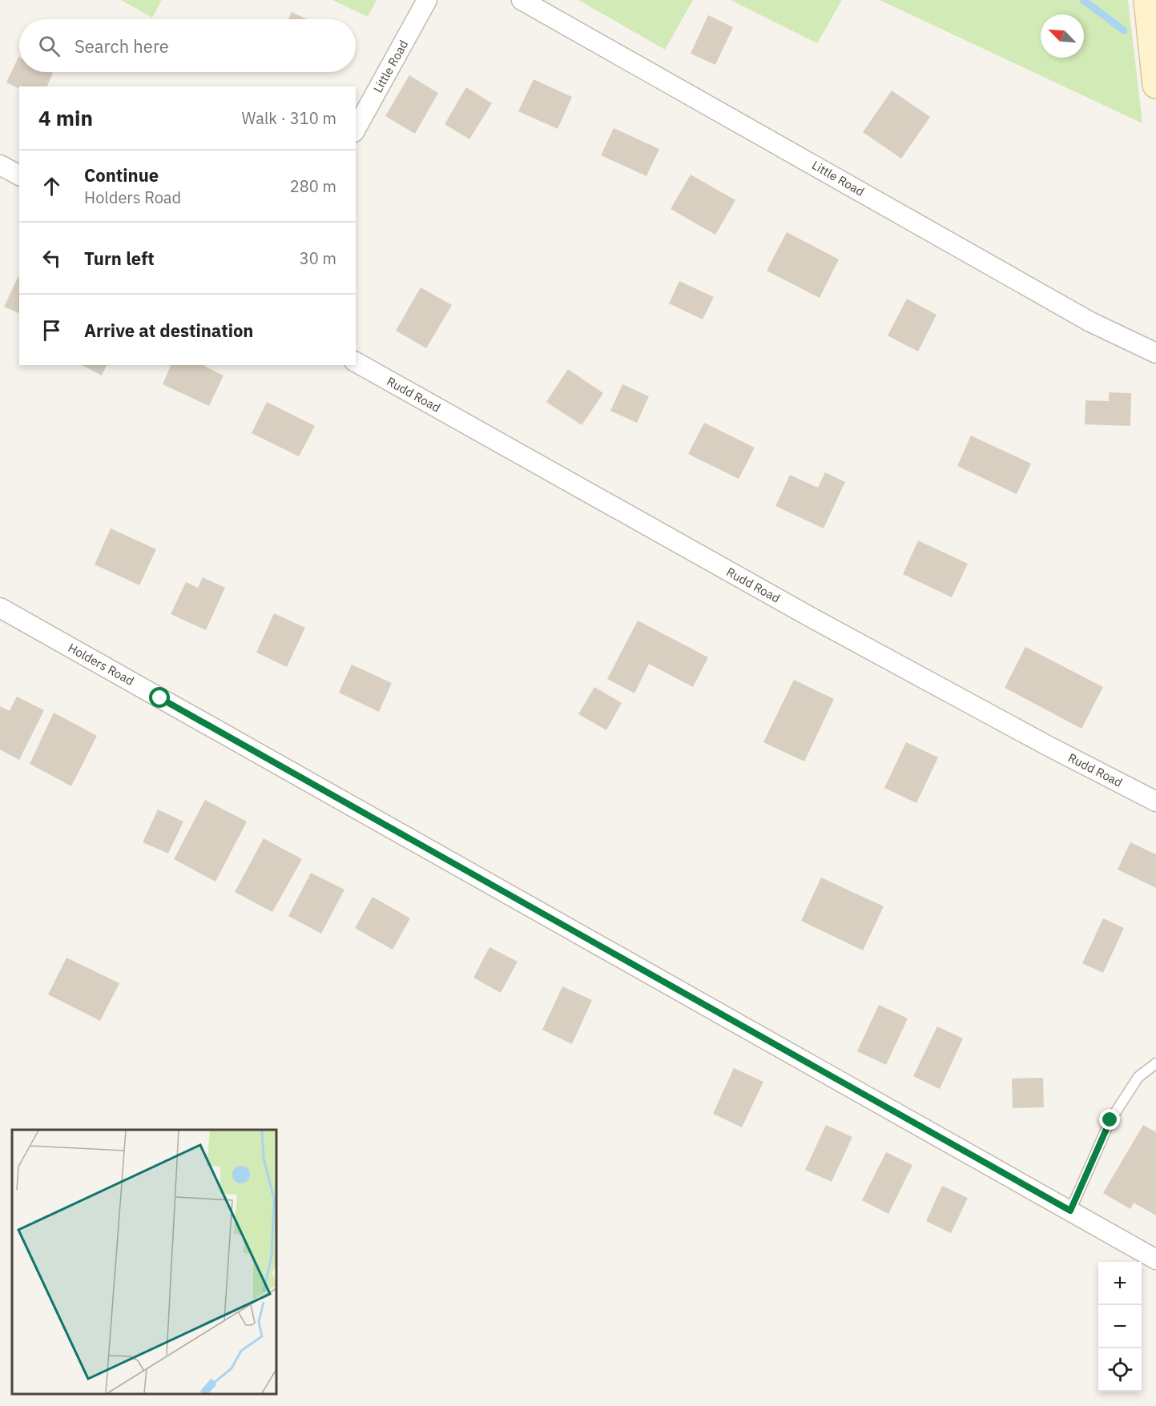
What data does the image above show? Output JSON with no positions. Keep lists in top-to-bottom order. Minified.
{"streets":{"street":["Little Road","Rudd Road","Holders Road"]},"north":"top left","page":{"search":"Search here","heading":["4 min","Walk · 310 m"],"list":[["Continue","Holders Road","280 m"],["Turn left","30 m"],"Arrive at destination"],"map_buttons":["+","−"]}}
